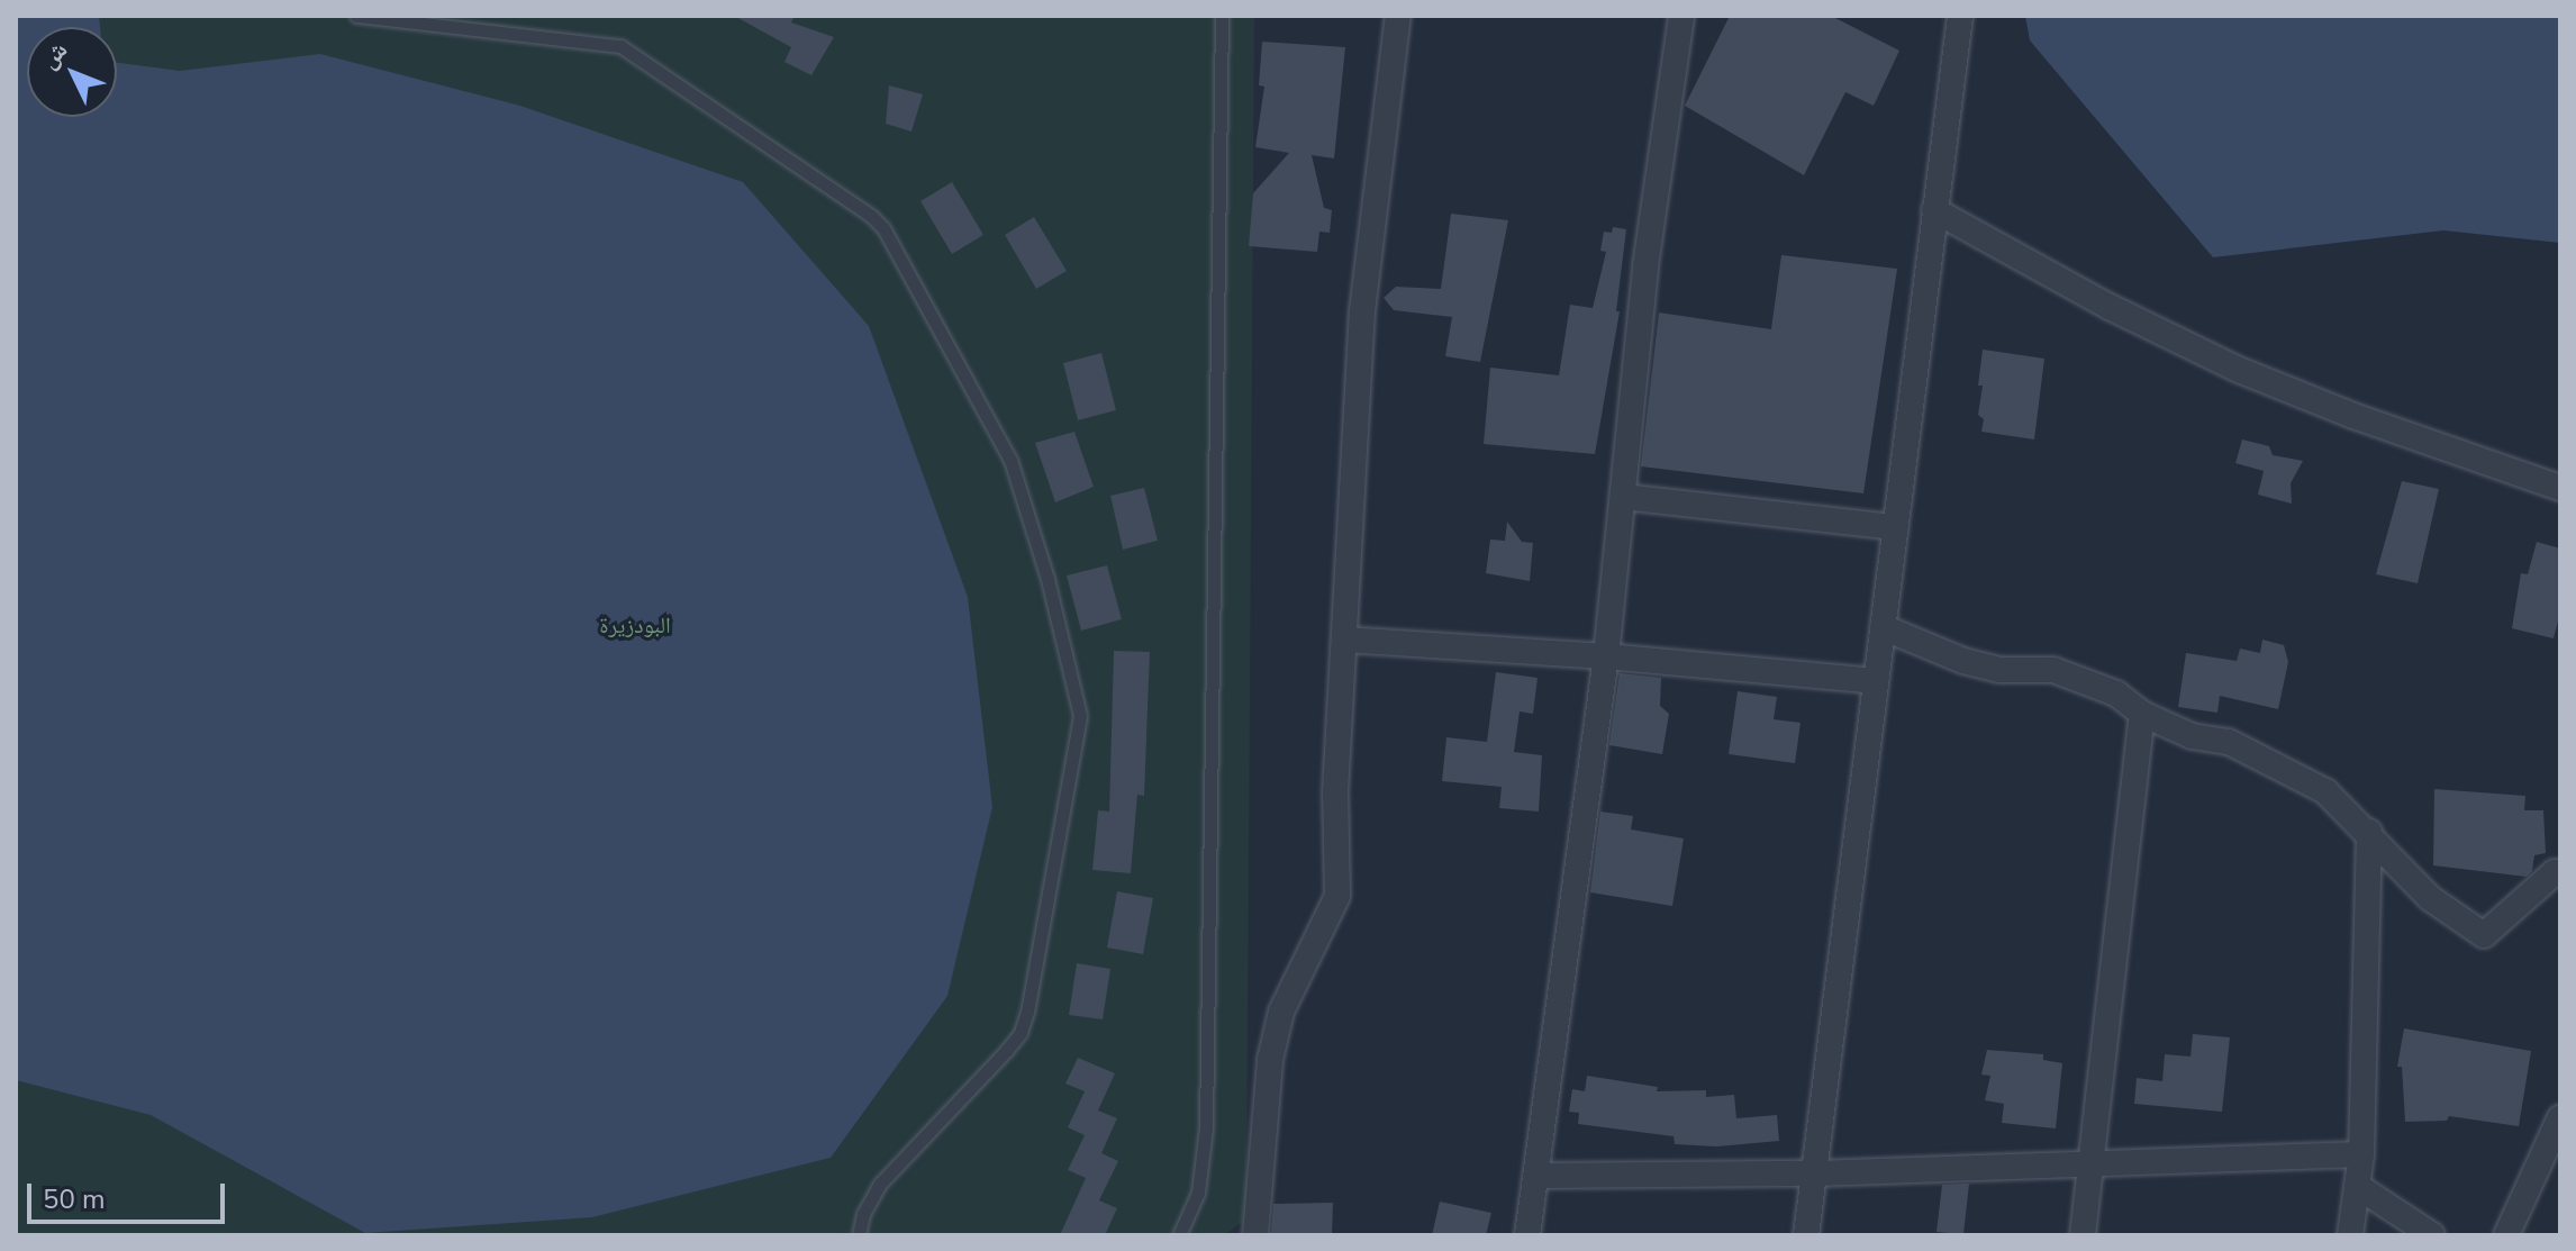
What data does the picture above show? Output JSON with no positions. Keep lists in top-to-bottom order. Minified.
{"parks":["البودزيرة"],"scale_bar":"50 m","north":"top left"}
